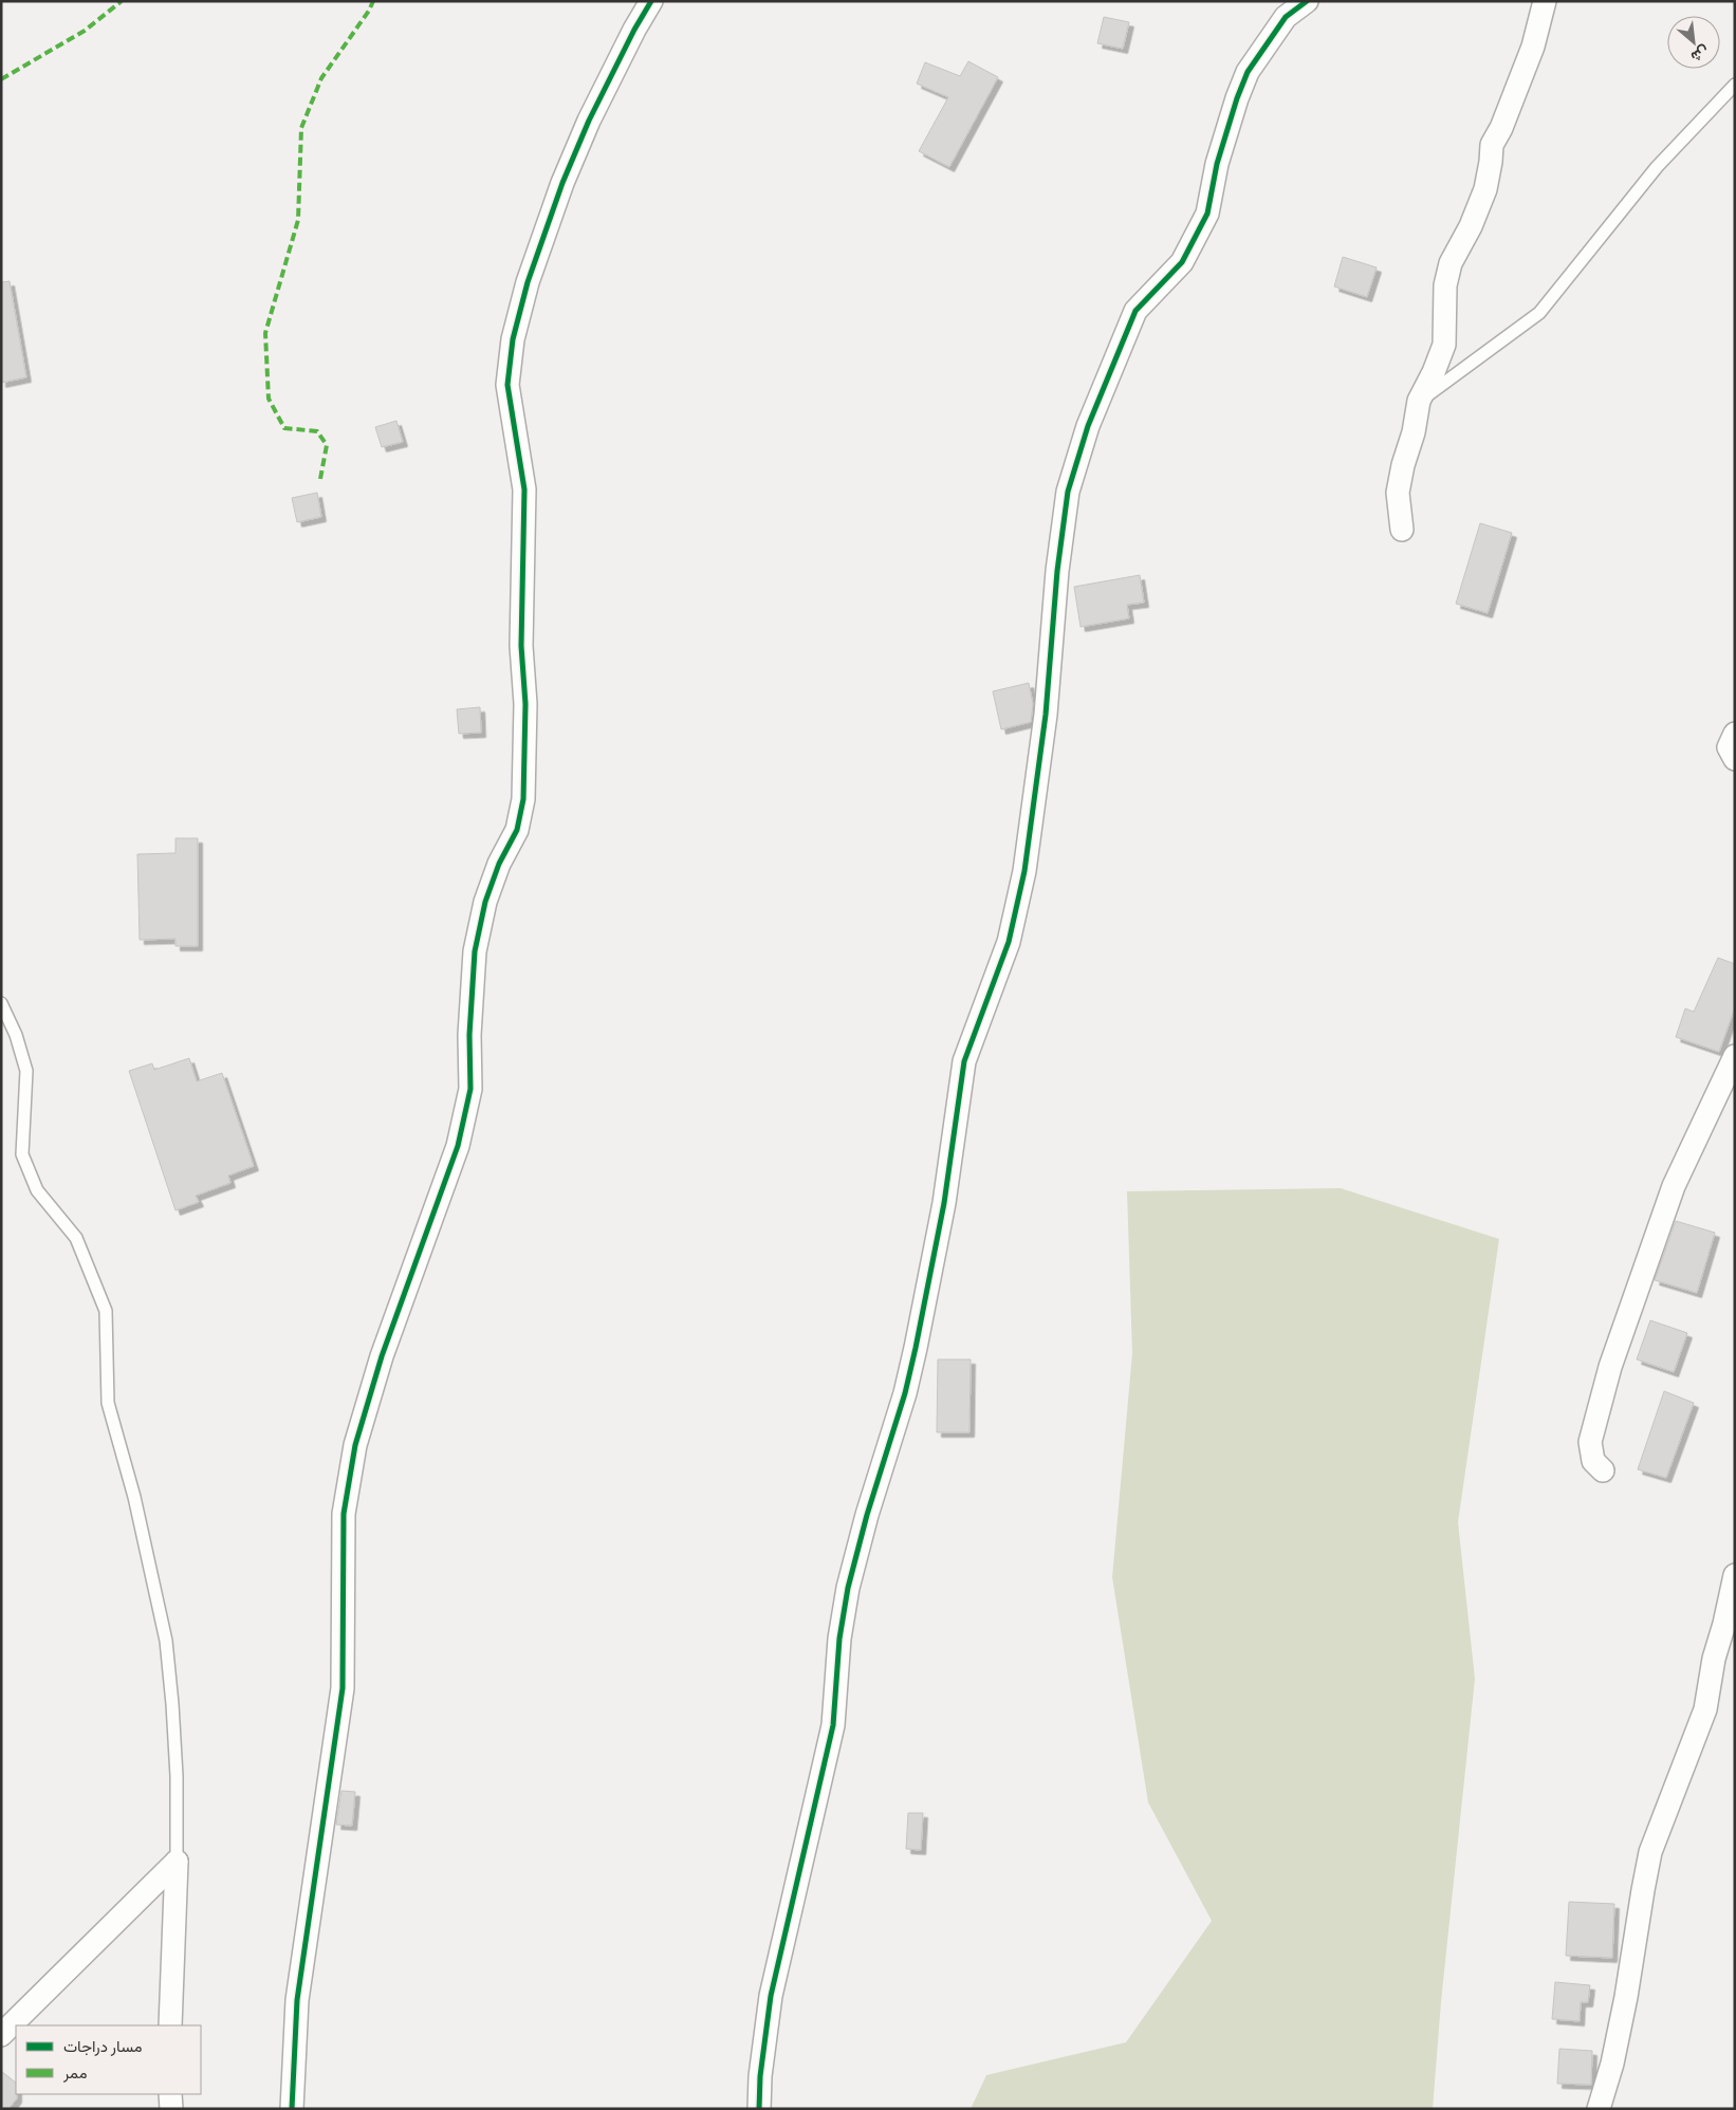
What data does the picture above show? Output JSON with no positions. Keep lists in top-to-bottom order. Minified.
{"legend":["مسار دراجات","ممر"],"north":"bottom right"}
